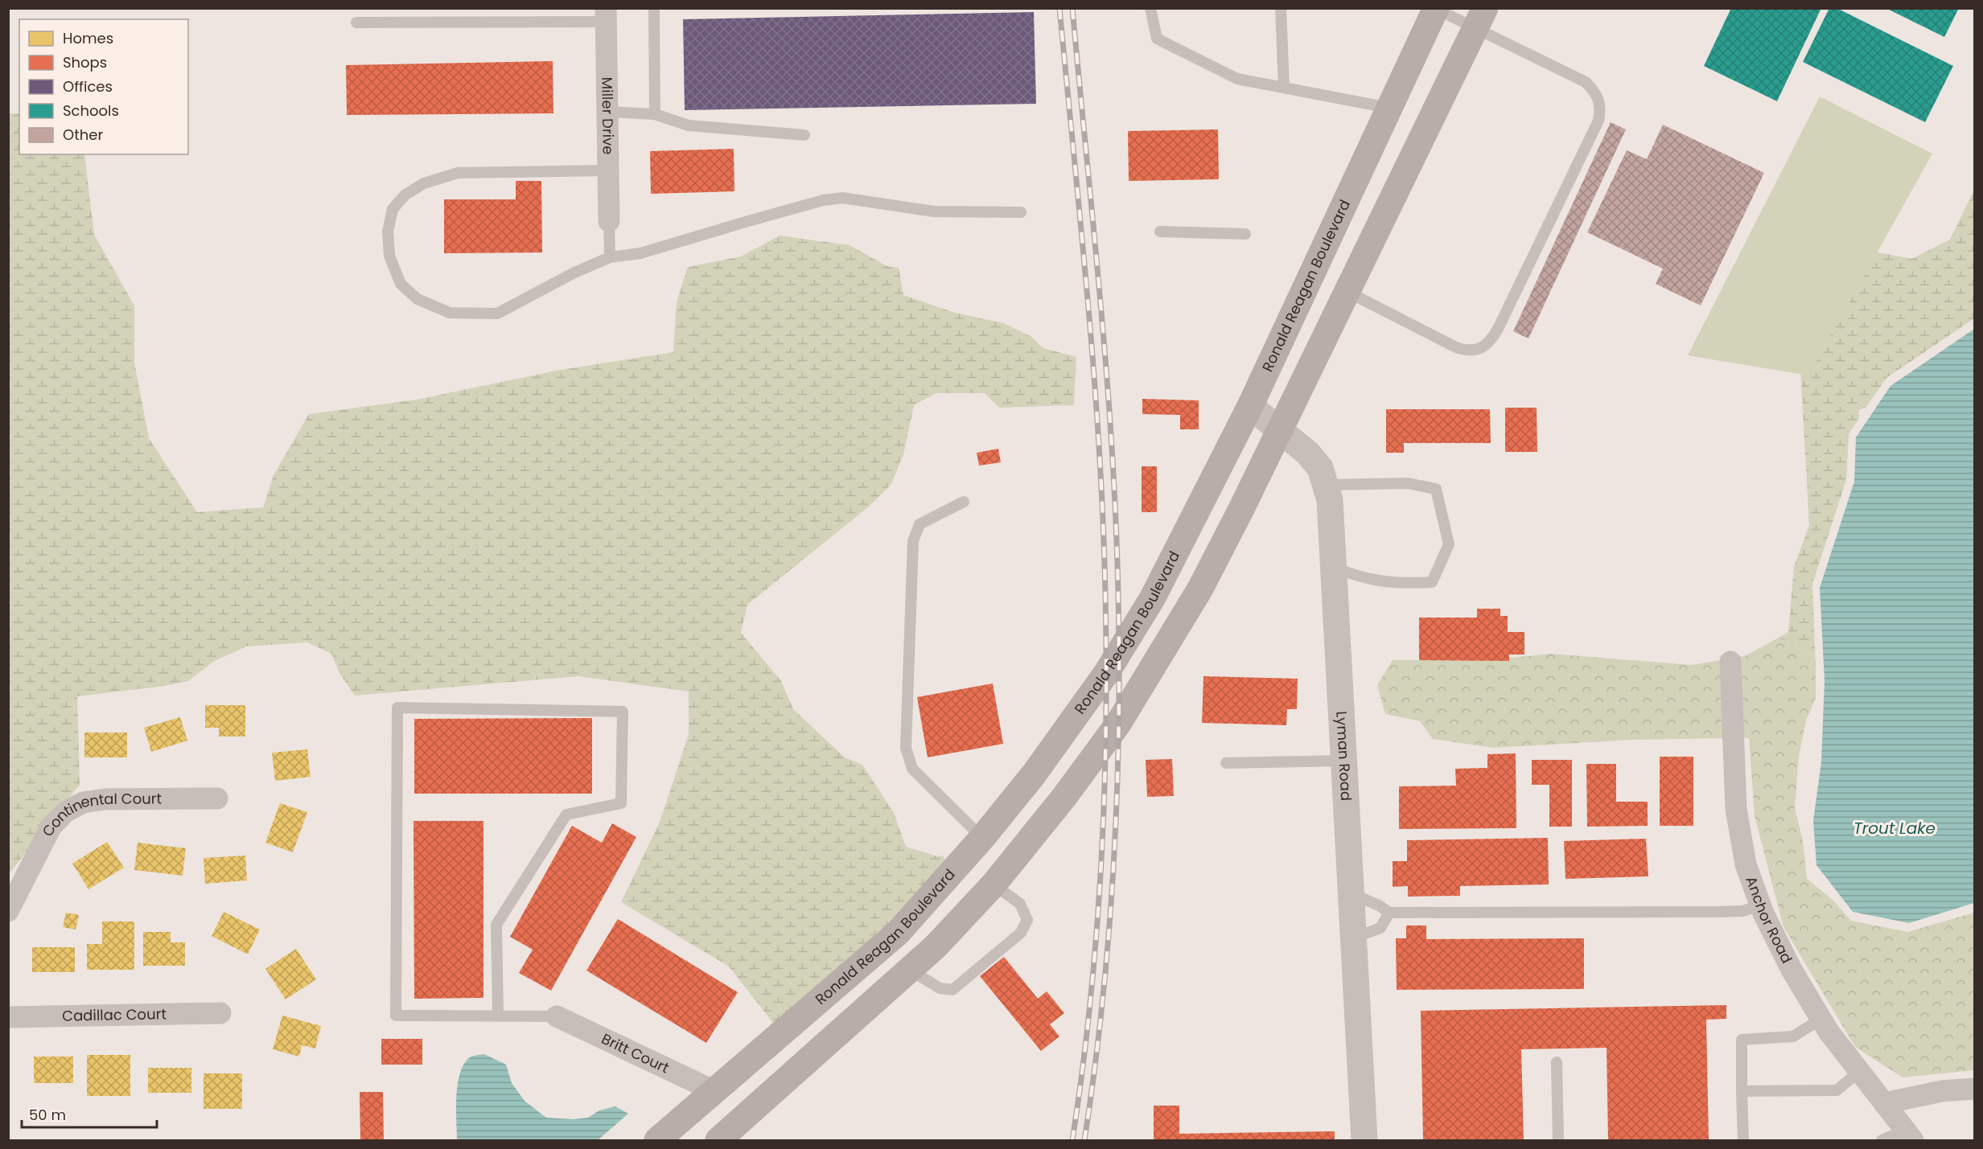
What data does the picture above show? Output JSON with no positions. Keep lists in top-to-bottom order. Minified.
{"streets":{"main road":["Ronald Reagan Boulevard"],"street":["Miller Drive","Lyman Road","Continental Court","Anchor Road","Cadillac Court","Britt Court"]},"crossings":[["Ronald Reagan Boulevard","Lyman Road"],["Ronald Reagan Boulevard","Britt Court"]],"water":["Trout Lake"],"legend":["Homes","Shops","Offices","Schools","Other"],"scale_bar":"50 m"}
